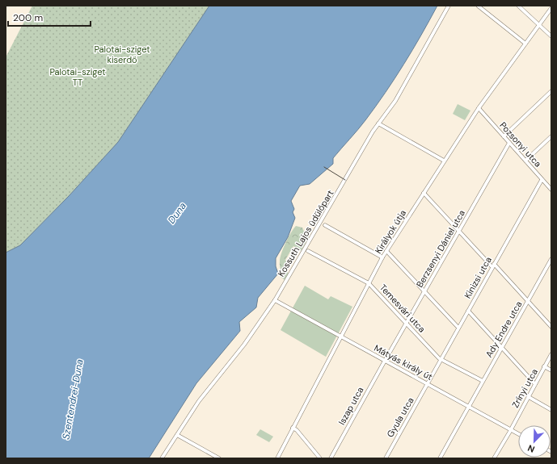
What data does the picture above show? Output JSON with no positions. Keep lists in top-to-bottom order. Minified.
{"streets":{"street":["Pozsonyi utca","Királyok útja","Kossuth Lajos üdülőpart","Berzsenyi Dániel utca","Kinizsi utca","Temesvári utca","Ady Endre utca","Mátyás király út","Zrínyi utca","Iszap utca","Gyula utca"]},"crossings":[["Pozsonyi utca","Királyok útja"],["Pozsonyi utca","Berzsenyi Dániel utca"],["Pozsonyi utca","Kinizsi utca"],["Királyok útja","Temesvári utca"],["Királyok útja","Mátyás király út"],["Kossuth Lajos üdülőpart","Mátyás király út"],["Berzsenyi Dániel utca","Temesvári utca"],["Berzsenyi Dániel utca","Mátyás király út"],["Berzsenyi Dániel utca","Iszap utca"],["Kinizsi utca","Temesvári utca"],["Kinizsi utca","Mátyás király út"],["Kinizsi utca","Gyula utca"],["Temesvári utca","Ady Endre utca"],["Ady Endre utca","Mátyás király út"],["Mátyás király út","Zrínyi utca"],["Mátyás király út","Iszap utca"],["Mátyás király út","Gyula utca"]],"water":["Duna","Szentendrei-Duna"],"parks":["Palotai-sziget kiserdő","Palotai-sziget TT"],"scale_bar":"200 m","north":"bottom left"}
